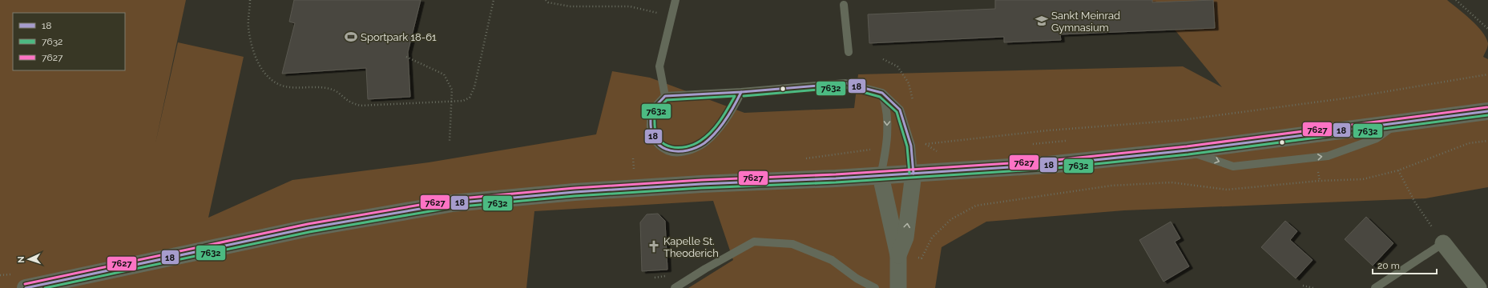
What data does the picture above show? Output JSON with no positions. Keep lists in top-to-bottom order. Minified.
{"places":{"school or university":["Sankt Meinrad Gymnasium"],"sports":["Sportpark 18-61"],"church":["Kapelle St. Theoderich"]},"lines":["transit line 18","transit line 7632","transit line 7627"],"legend":["18","7632","7627"],"scale_bar":"20 m","north":"left"}
